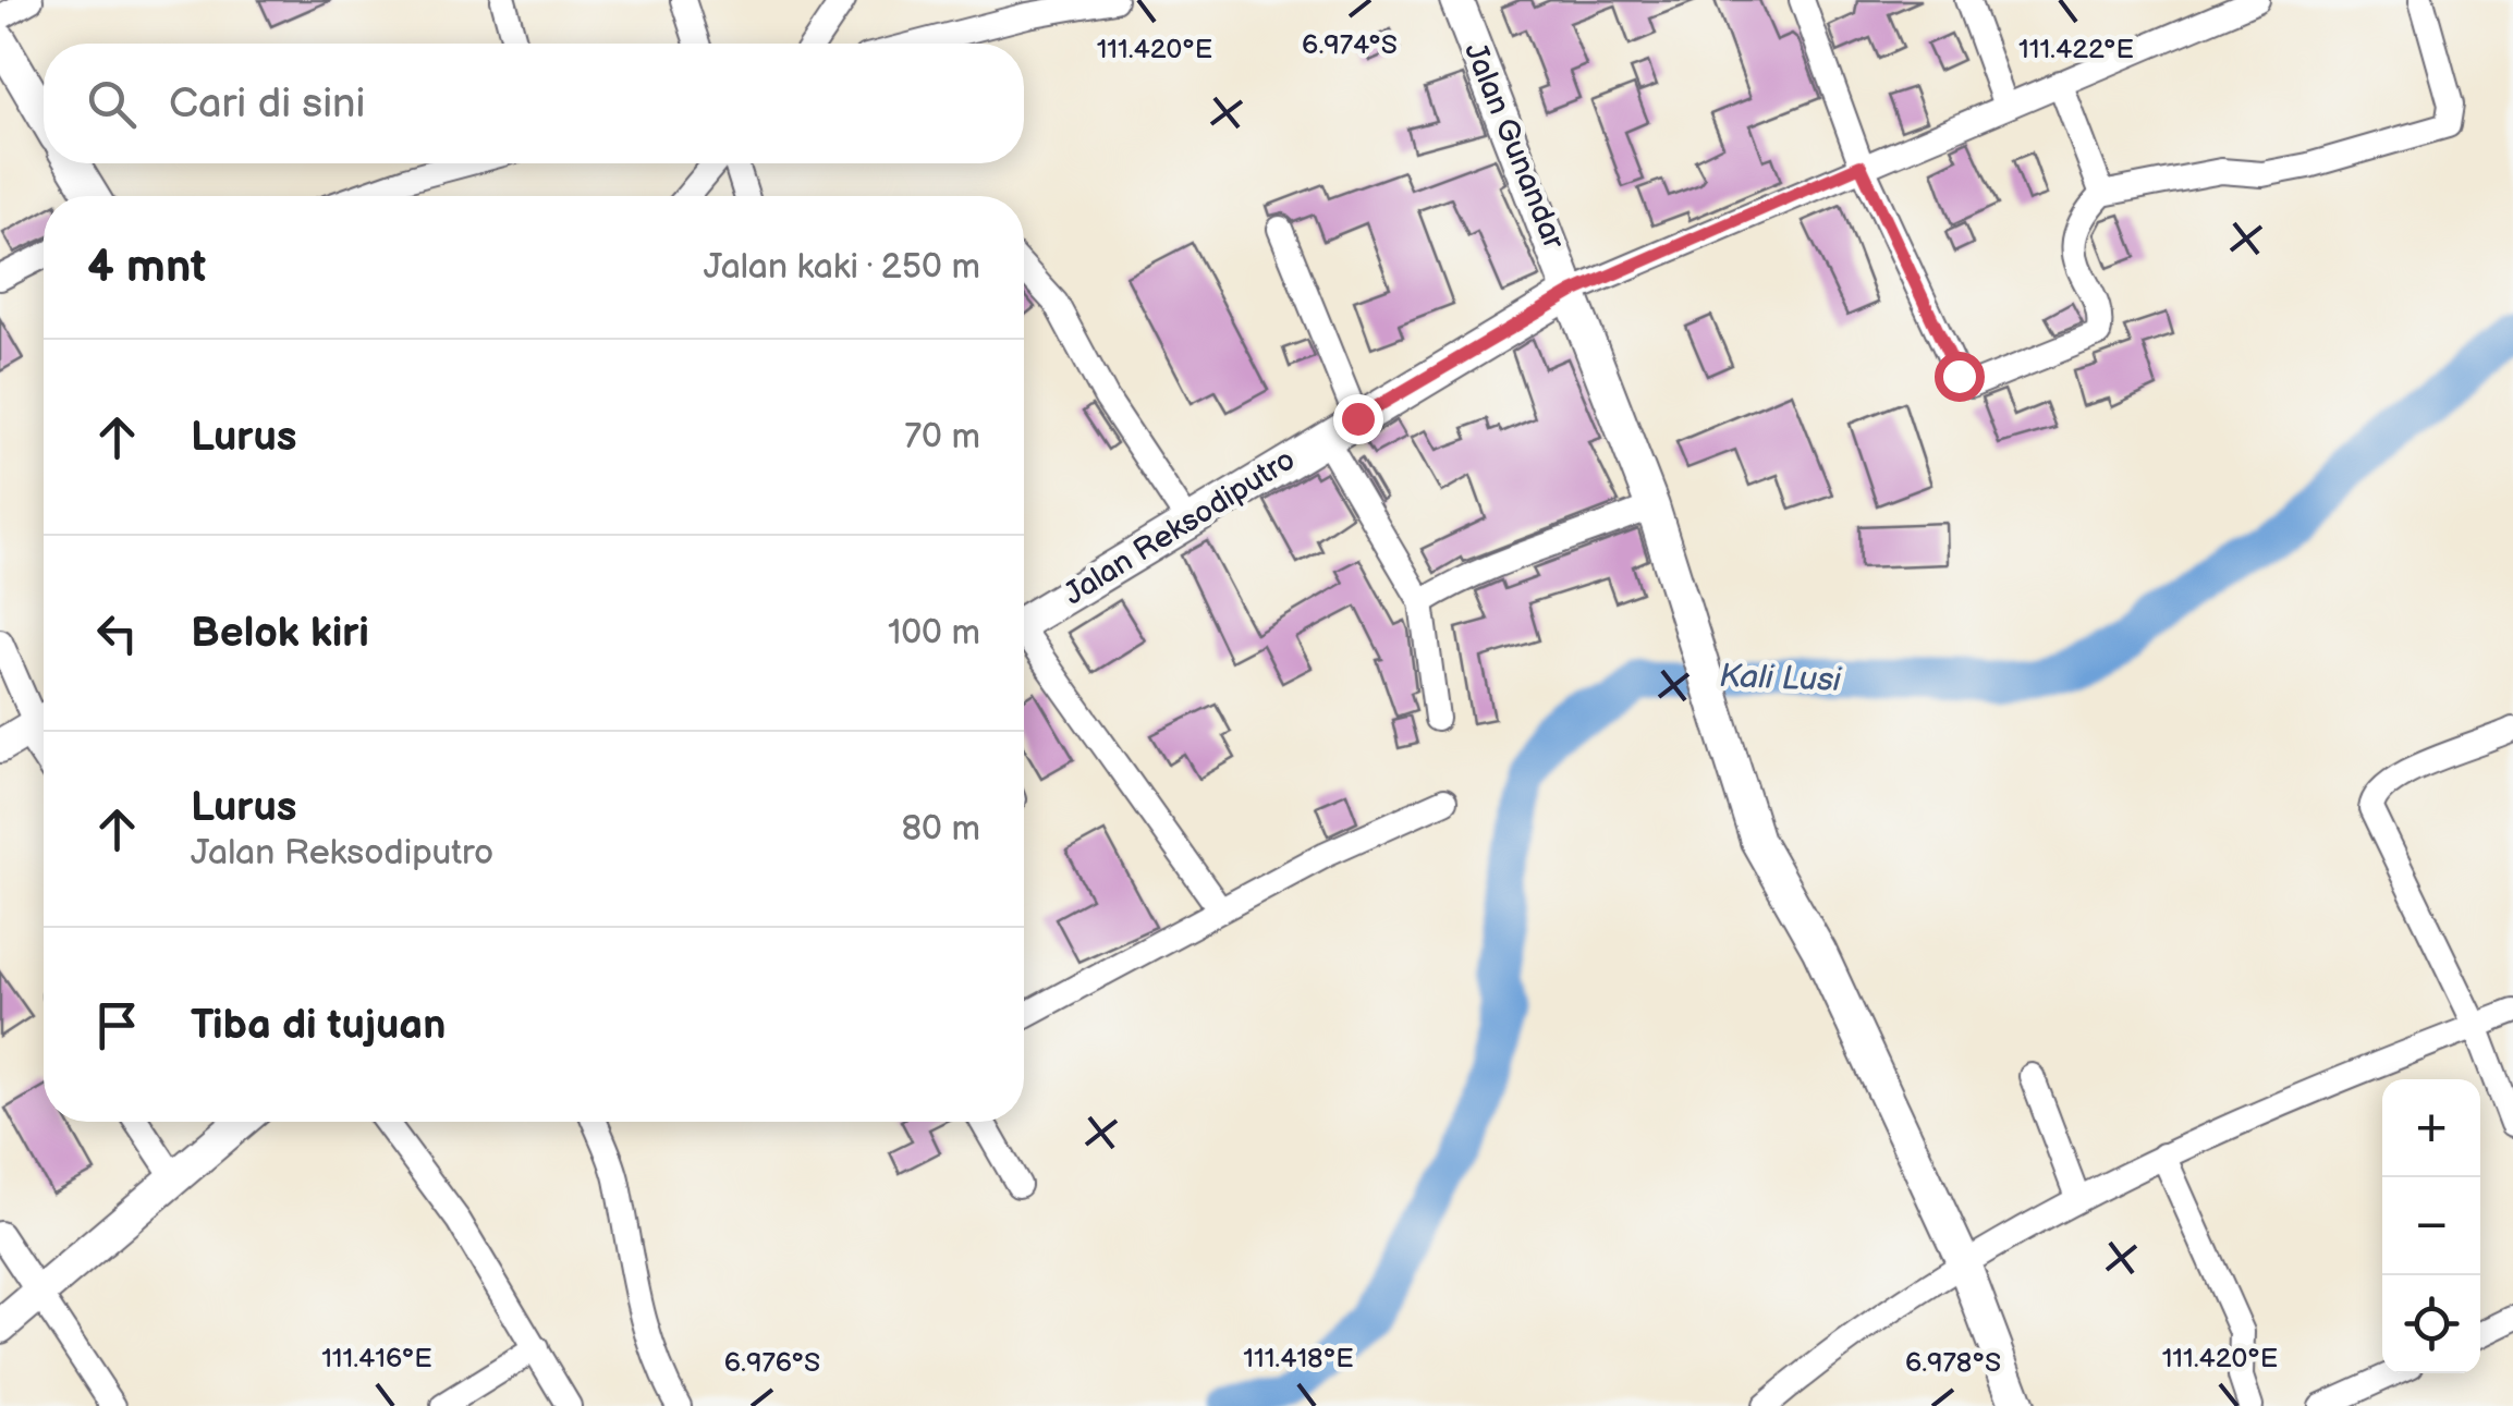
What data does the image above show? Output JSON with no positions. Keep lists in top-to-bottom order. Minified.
{"streets":{"street":["Jalan Gunandar","Jalan Reksodiputro"]},"crossings":[["Jalan Gunandar","Jalan Reksodiputro"]],"water":["Kali Lusi"],"page":{"search":"Cari di sini","heading":["4 mnt","Jalan kaki · 250 m"],"list":[["Lurus","70 m"],["Belok kiri","100 m"],["Lurus","Jalan Reksodiputro","80 m"],"Tiba di tujuan"],"map_buttons":["+","−"]},"coordinates":["6.974°S","111.420°E","111.422°E","111.416°E","111.418°E","6.976°S","6.978°S"]}
